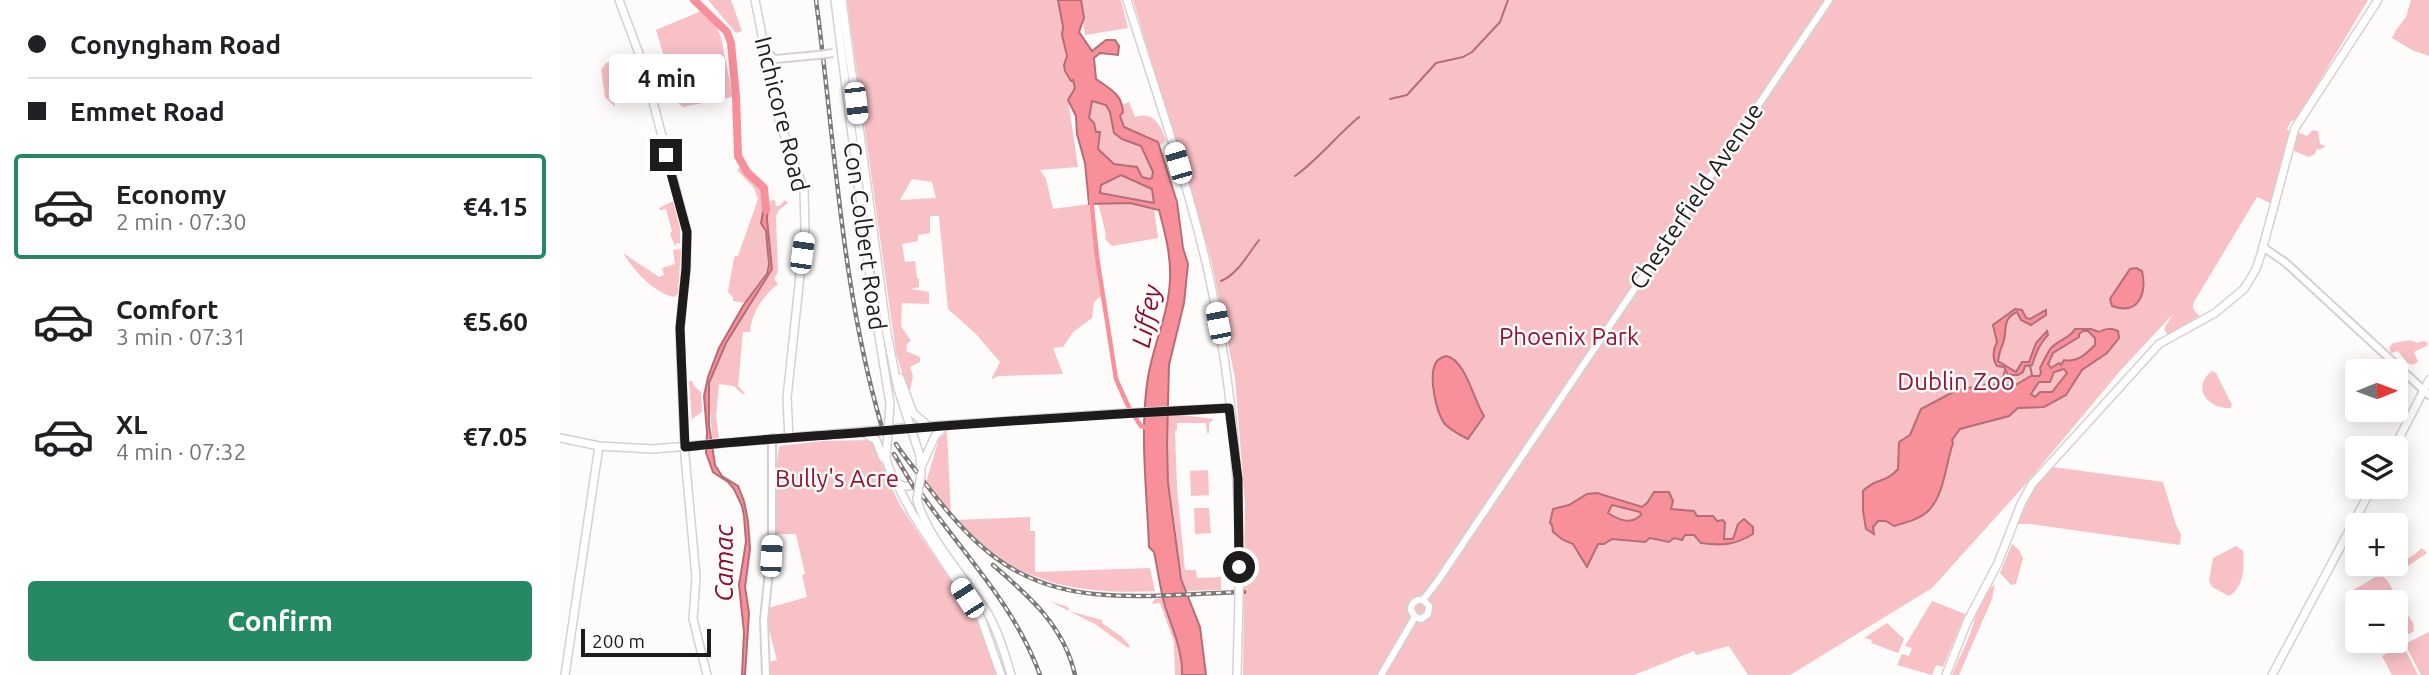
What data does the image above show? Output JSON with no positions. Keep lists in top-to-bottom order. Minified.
{"streets":{"main road":["Inchicore Road","Con Colbert Road"],"street":["Chesterfield Avenue"]},"water":["Liffey","Camac"],"parks":["Phoenix Park","Dublin Zoo","Bully's Acre"],"scale_bar":"200 m","north":"right","page":{"banner":["Conyngham Road","Emmet Road"],"bubble":"4 min","list":[{"name":"Economy","note":"2 min · 07:30","value":"€4.15"},{"name":"Comfort","note":"3 min · 07:31","value":"€5.60"},{"name":"XL","note":"4 min · 07:32","value":"€7.05"}],"map_buttons":["+","−"],"buttons":"Confirm","scale":"200 m"}}
